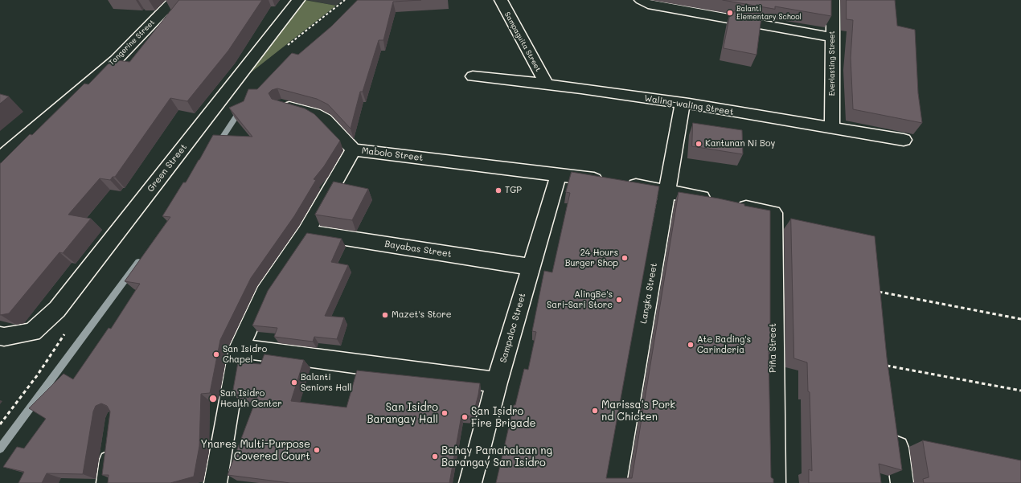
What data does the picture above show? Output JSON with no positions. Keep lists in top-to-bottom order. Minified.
{"streets":{"street":["Sampaguita Street","Tangerine Street","Everlasting Street","Waling-waling Street","Mabolo Street","Green Street","Bayabas Street","Langka Street","Sampaloc Street","Piña Street"]},"crossings":[["Sampaguita Street","Waling-waling Street"],["Everlasting Street","Waling-waling Street"],["Waling-waling Street","Langka Street"],["Mabolo Street","Bayabas Street"],["Mabolo Street","Langka Street"],["Mabolo Street","Sampaloc Street"],["Mabolo Street","Piña Street"],["Bayabas Street","Sampaloc Street"]],"places":["Balanti Elementary School","Kantunan Ni Boy","TGP","24 Hours Burger Shop","AlingBe's Sari-Sari Store","Mazet's Store","Ate Bading's Carinderia","San Isidro Chapel","Balanti Seniors Hall","San Isidro Health Center","Marissa's Pork nd Chicken","San Isidro Barangay Hall","San Isidro Fire Brigade","Ynares Multi-Purpose Covered Court","Bahay Pamahalaan ng Barangay San Isidro"]}
